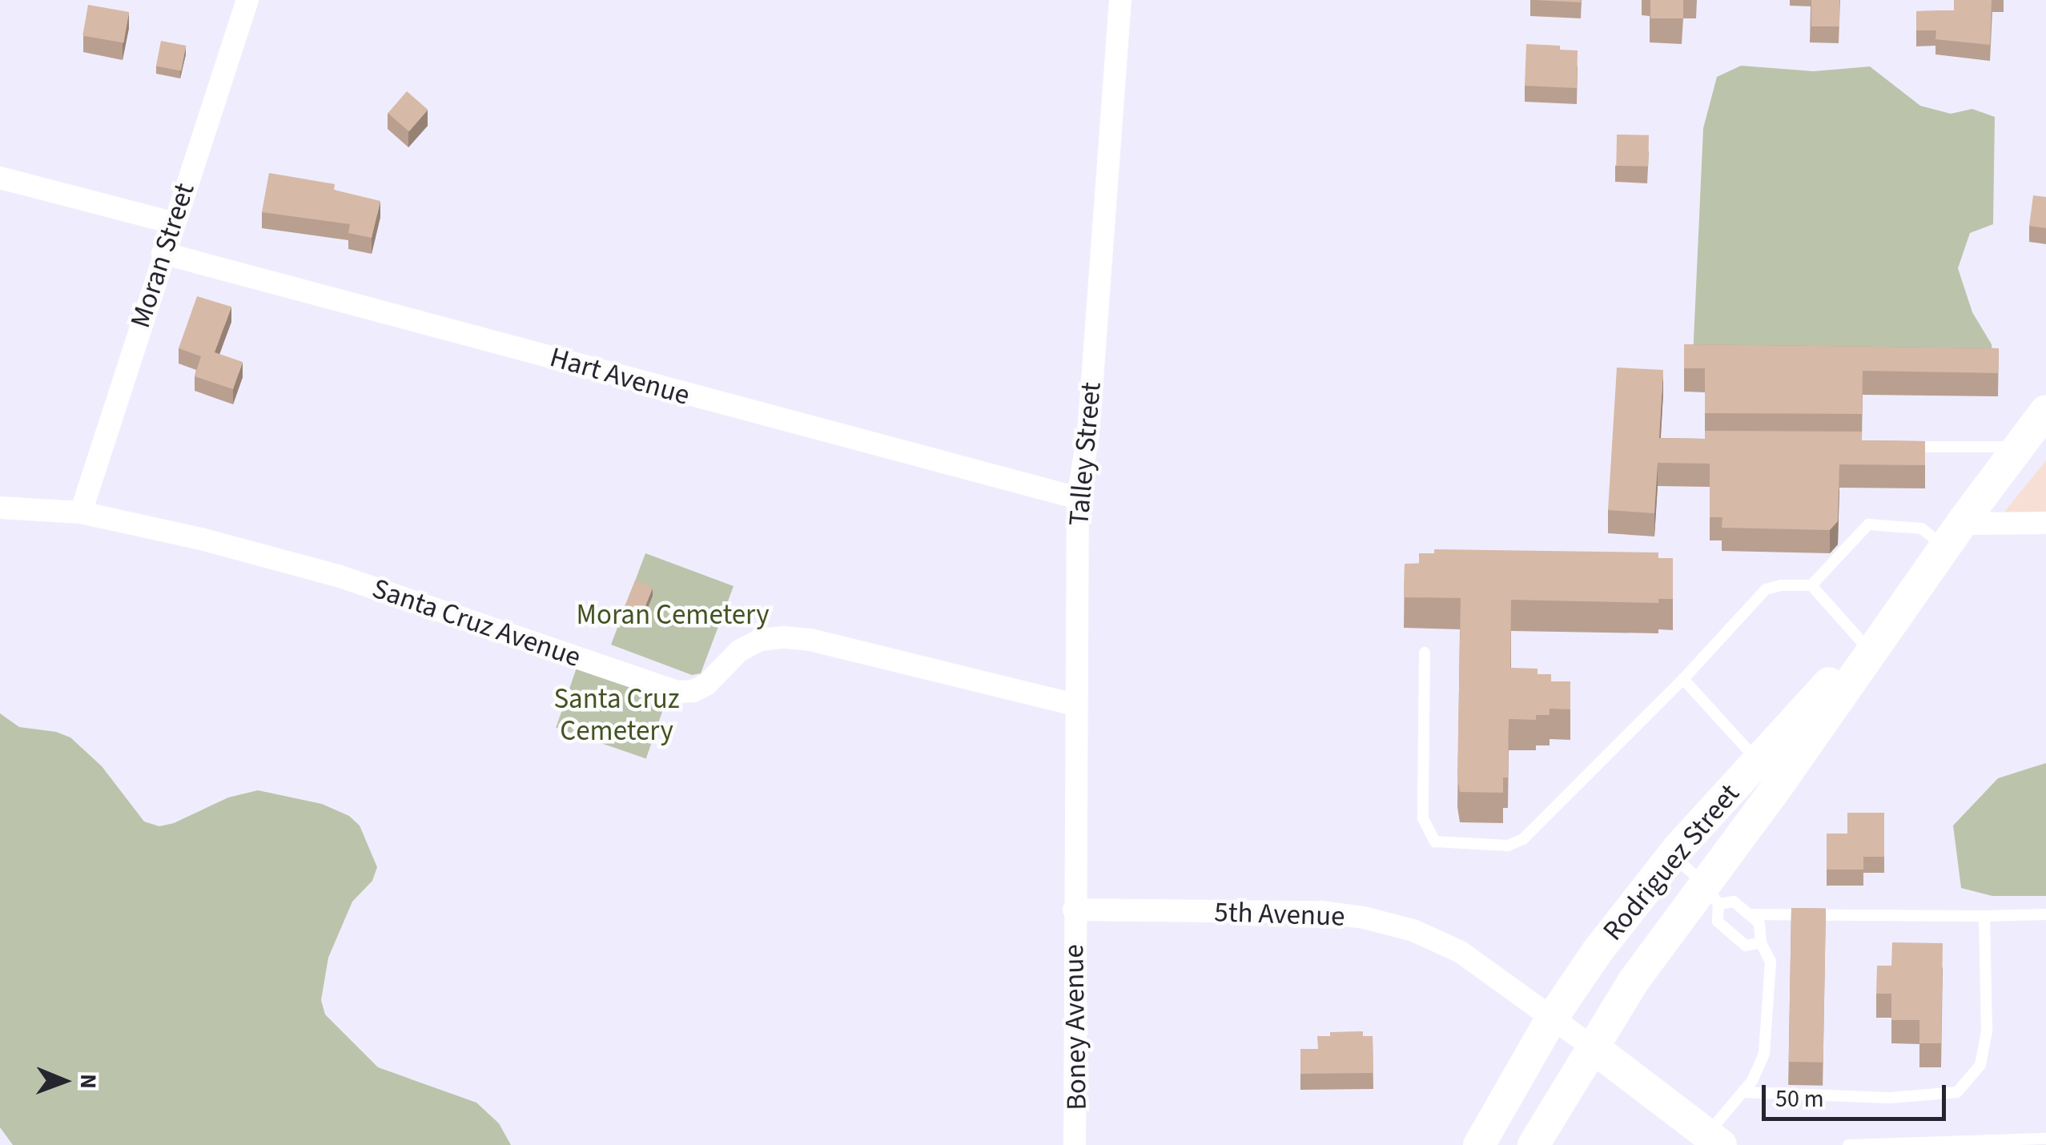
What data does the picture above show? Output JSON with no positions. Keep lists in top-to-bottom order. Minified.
{"streets":{"main road":["Rodriguez Street"],"street":["Moran Street","Hart Avenue","Talley Street","Santa Cruz Avenue","5th Avenue","Boney Avenue"]},"crossings":[["Moran Street","Hart Avenue"],["Moran Street","Santa Cruz Avenue"],["Hart Avenue","Talley Street"],["Talley Street","Santa Cruz Avenue"],["Talley Street","5th Avenue"],["Talley Street","Boney Avenue"],["Rodriguez Street","5th Avenue"],["5th Avenue","Boney Avenue"]],"parks":["Moran Cemetery","Santa Cruz Cemetery"],"scale_bar":"50 m","north":"right"}
